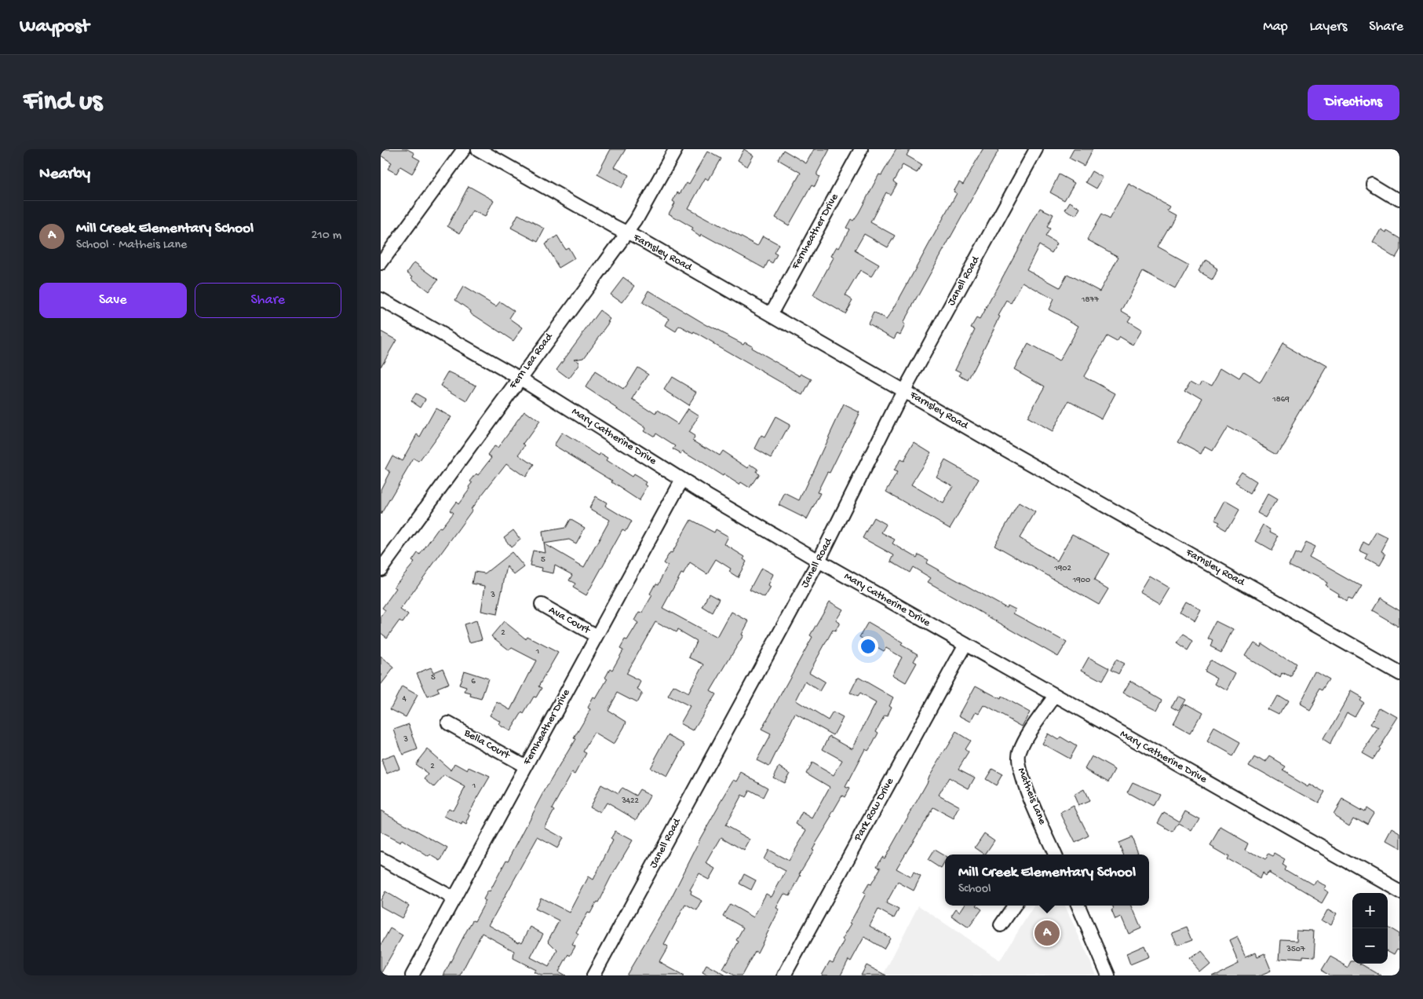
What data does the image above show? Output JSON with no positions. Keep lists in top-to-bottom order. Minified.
{"streets":{"street":["Fernheather Drive","Farnsley Road","Janell Road","Fern Lea Road","Mary Catherine Drive","Ava Court","Bella Court","Matheis Lane","Park Row Drive"]},"crossings":[["Fernheather Drive","Farnsley Road"],["Fernheather Drive","Mary Catherine Drive"],["Fernheather Drive","Ava Court"],["Fernheather Drive","Bella Court"],["Farnsley Road","Janell Road"],["Farnsley Road","Fern Lea Road"],["Janell Road","Mary Catherine Drive"],["Fern Lea Road","Mary Catherine Drive"],["Mary Catherine Drive","Matheis Lane"],["Mary Catherine Drive","Park Row Drive"]],"house_numbers":["1877","1869","5","1902","1900","3","2","1","5","6","4","3","2","1","3422","3507"],"page":{"header":"Waypost","nav":["Map","Layers","Share"],"buttons":["Directions",["Save","Share"]],"title":"Find us","heading":"Nearby","list":[{"mark":"A","name":"Mill Creek Elementary School","note":"School · Matheis Lane","value":"210 m"}],"popup":["Mill Creek Elementary School","School"],"map_buttons":["+","−"],"pins":"A"}}
